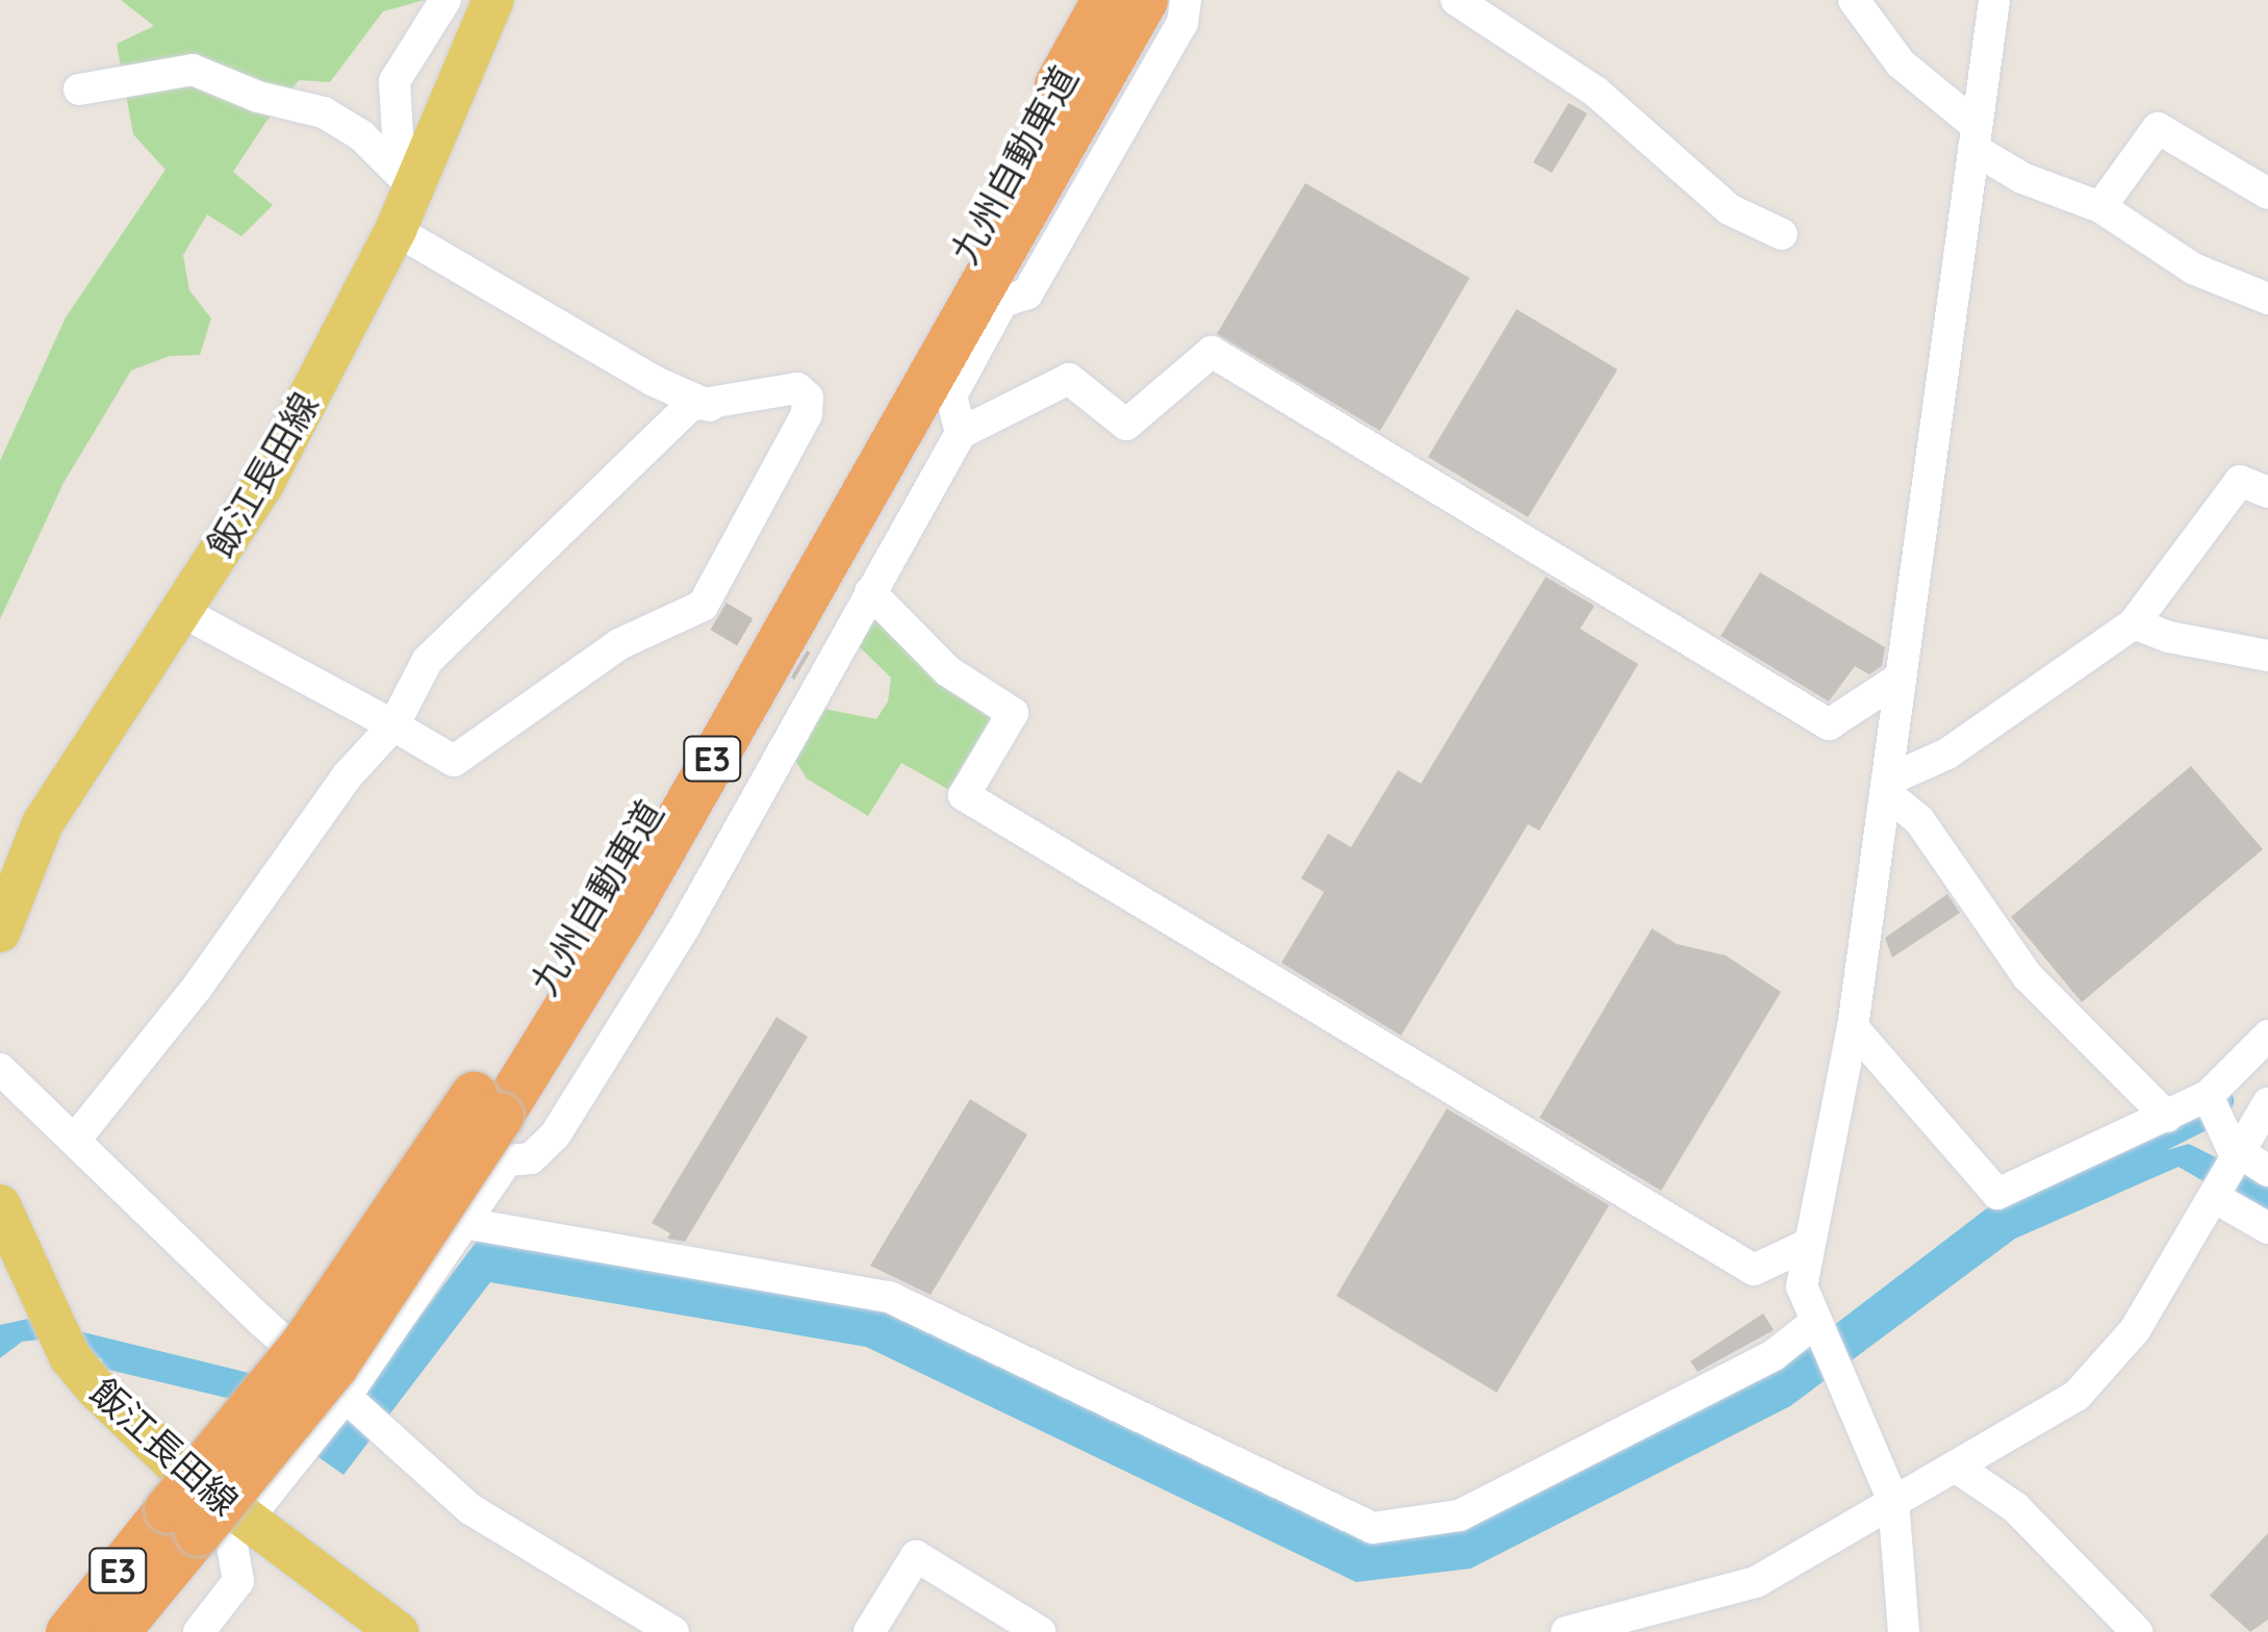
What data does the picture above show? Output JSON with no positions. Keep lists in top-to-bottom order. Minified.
{"streets":{"highway":["九州自動車道","E3"],"main road":["飯江長田線"]}}
